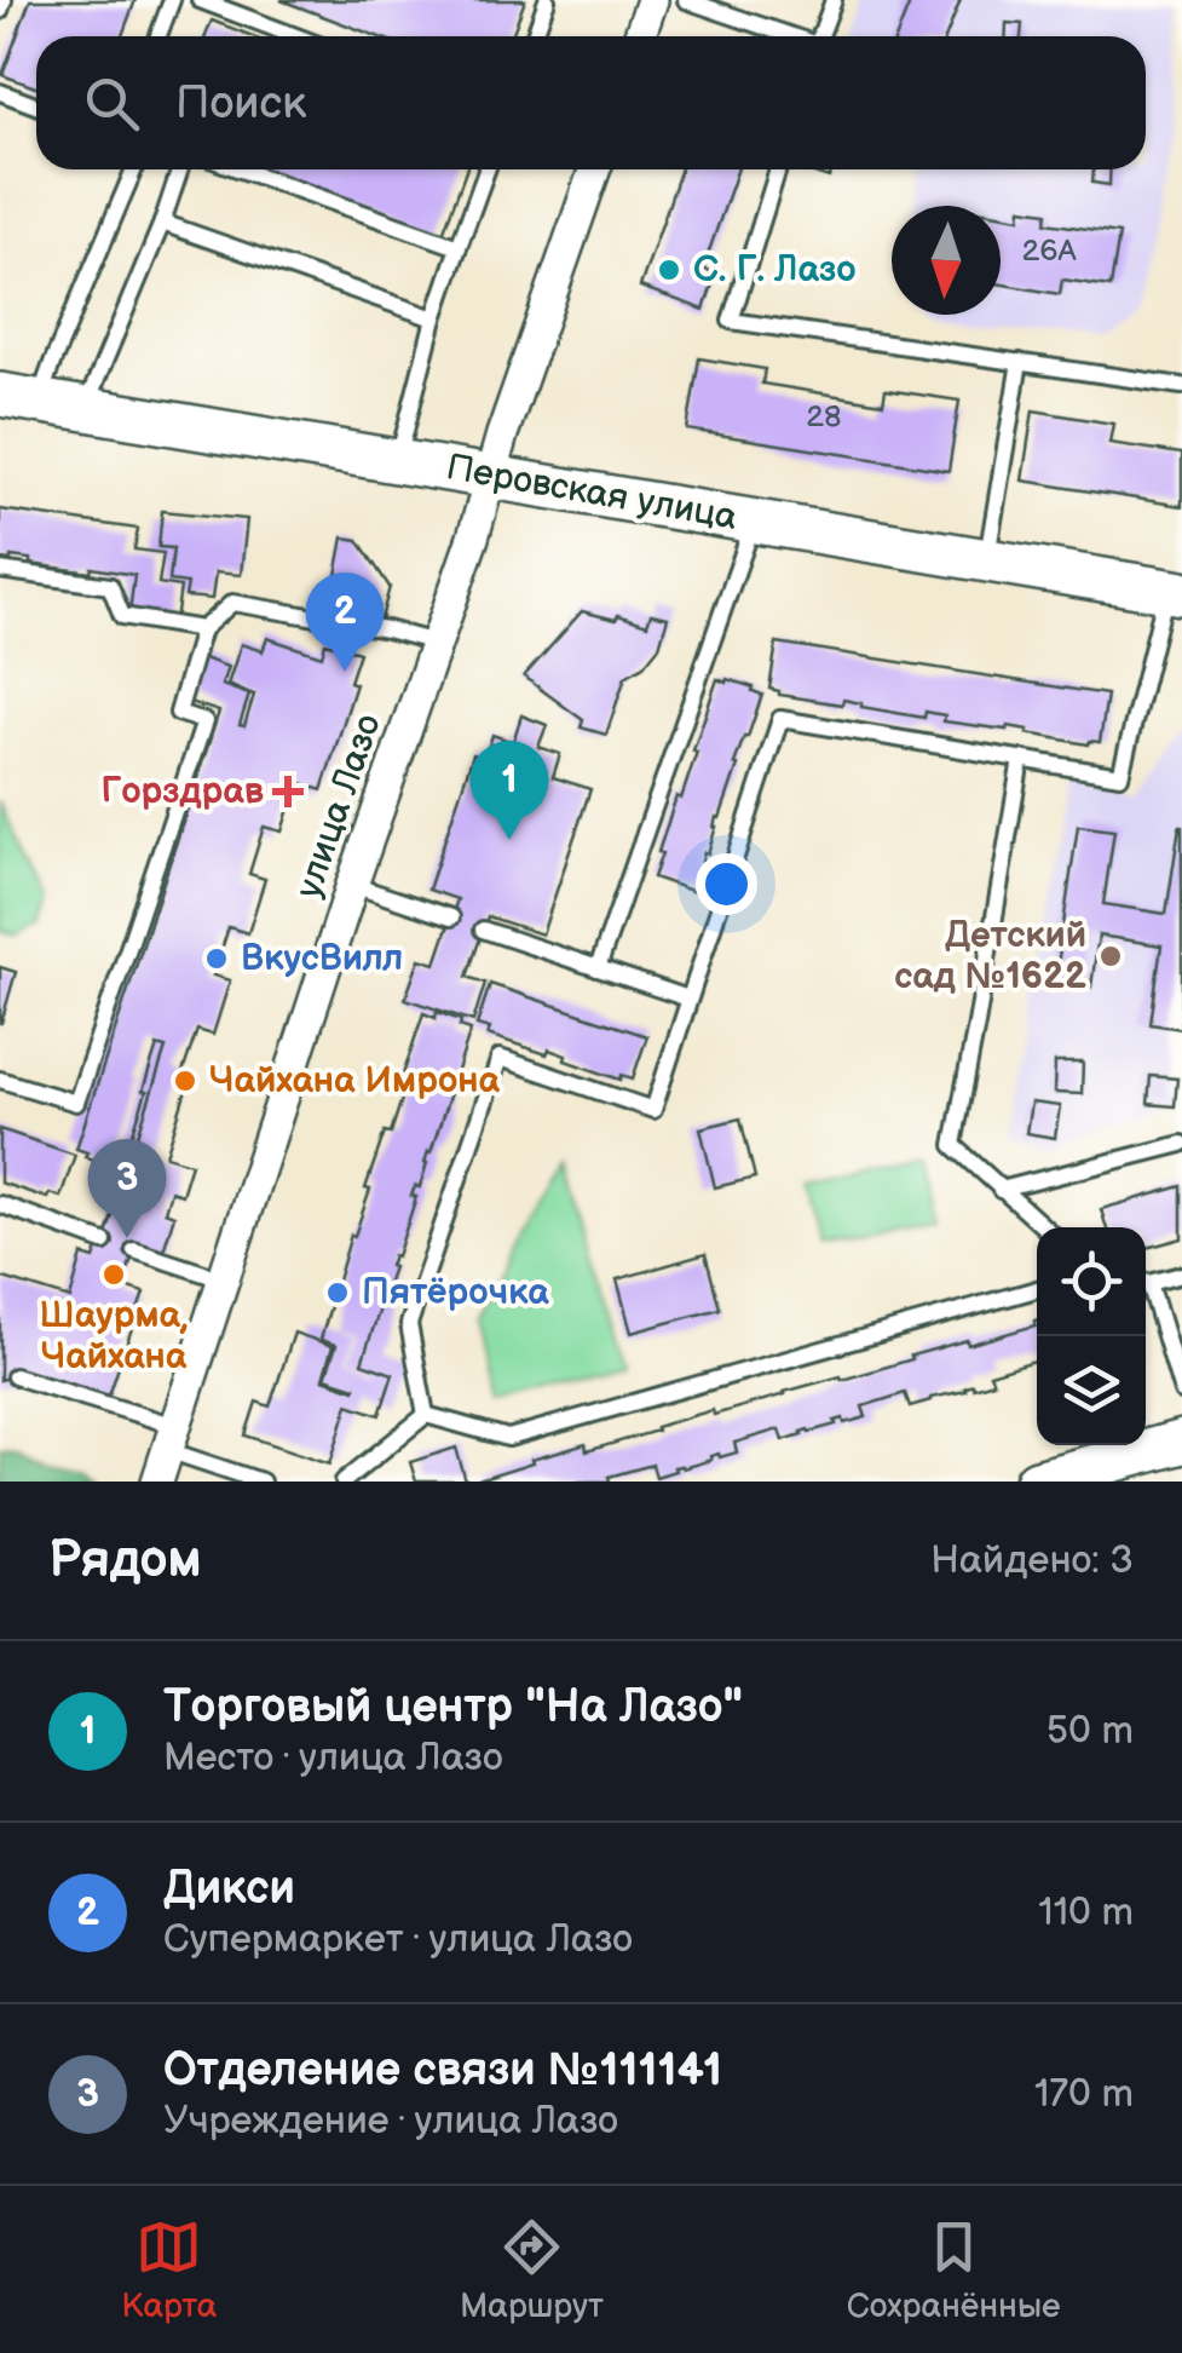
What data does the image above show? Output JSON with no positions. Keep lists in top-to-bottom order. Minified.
{"streets":{"main road":["Перовская улица"],"street":["улица Лазо"]},"crossings":[["Перовская улица","улица Лазо"]],"places":{"other":["С. Г. Лазо","Детский сад №1622","ВкусВилл","Чайхана Имрона","Шаурма, Чайхана","Пятёрочка"],"health":["Горздрав"]},"house_numbers":["26А","28"],"north":"bottom","page":{"search":"Поиск","pins":["2","1","3"],"heading":["Рядом","Найдено: 3"],"list":[{"mark":"1","name":"Торговый центр \"На Лазо\"","note":"Место · улица Лазо","value":"50 m"},{"mark":"2","name":"Дикси","note":"Супермаркет · улица Лазо","value":"110 m"},{"mark":"3","name":"Отделение связи №111141","note":"Учреждение · улица Лазо","value":"170 m"}],"nav":["Карта","Маршрут","Сохранённые"]}}
